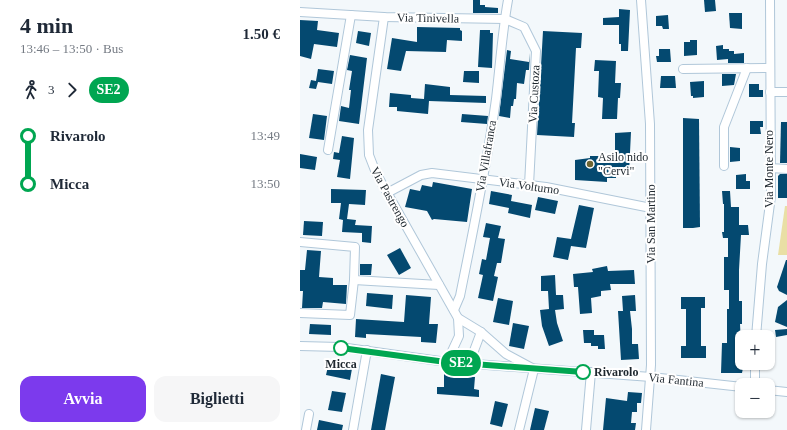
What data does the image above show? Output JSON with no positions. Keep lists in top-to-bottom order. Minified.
{"streets":{"street":["Via Tinivella","Via Custoza","Via Villafranca","Via Monte Nero","Via Volturno","Via Pastrengo","Via San Martino","Via Fantina"]},"crossings":[["Via Tinivella","Via Custoza"],["Via Tinivella","Via Villafranca"],["Via Tinivella","Via Pastrengo"],["Via Custoza","Via Villafranca"],["Via Custoza","Via Volturno"],["Via Villafranca","Via Volturno"],["Via Villafranca","Via Pastrengo"],["Via Volturno","Via Pastrengo"],["Via Volturno","Via San Martino"],["Via Pastrengo","Via Fantina"],["Via San Martino","Via Fantina"]],"places":["Asilo nido \"Cervi\"","Micca","Rivarolo"],"lines":["bus line SE2"],"page":{"heading":["4 min","13:46 – 13:50 · Bus","1.50 €"],"on_map":"SE2","legs":["3","SE2"],"list":[{"name":"Rivarolo","value":"13:49"},{"name":"Micca","value":"13:50"}],"map_buttons":["+","−"],"buttons":["Avvia","Biglietti"]}}
